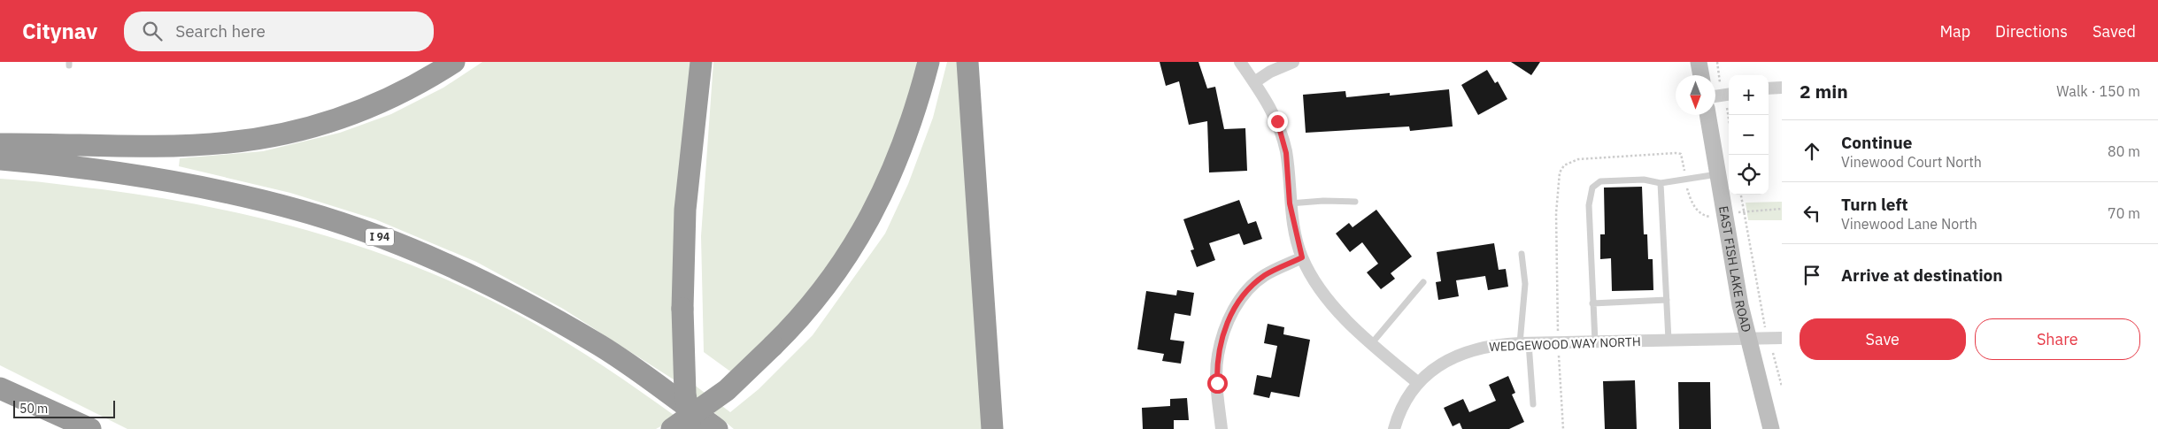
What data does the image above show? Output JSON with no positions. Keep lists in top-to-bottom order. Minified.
{"streets":{"highway":["I 94"],"street":["EAST FISH LAKE ROAD","WEDGEWOOD WAY NORTH"]},"crossings":[["EAST FISH LAKE ROAD","WEDGEWOOD WAY NORTH"]],"scale_bar":"50 m","north":"bottom","page":{"header":"Citynav","search":"Search here","nav":["Map","Directions","Saved"],"heading":["2 min","Walk · 150 m"],"map_buttons":["+","−"],"list":[["Continue","Vinewood Court North","80 m"],["Turn left","Vinewood Lane North","70 m"],"Arrive at destination"],"buttons":["Save","Share"],"scale":"50 m"}}
